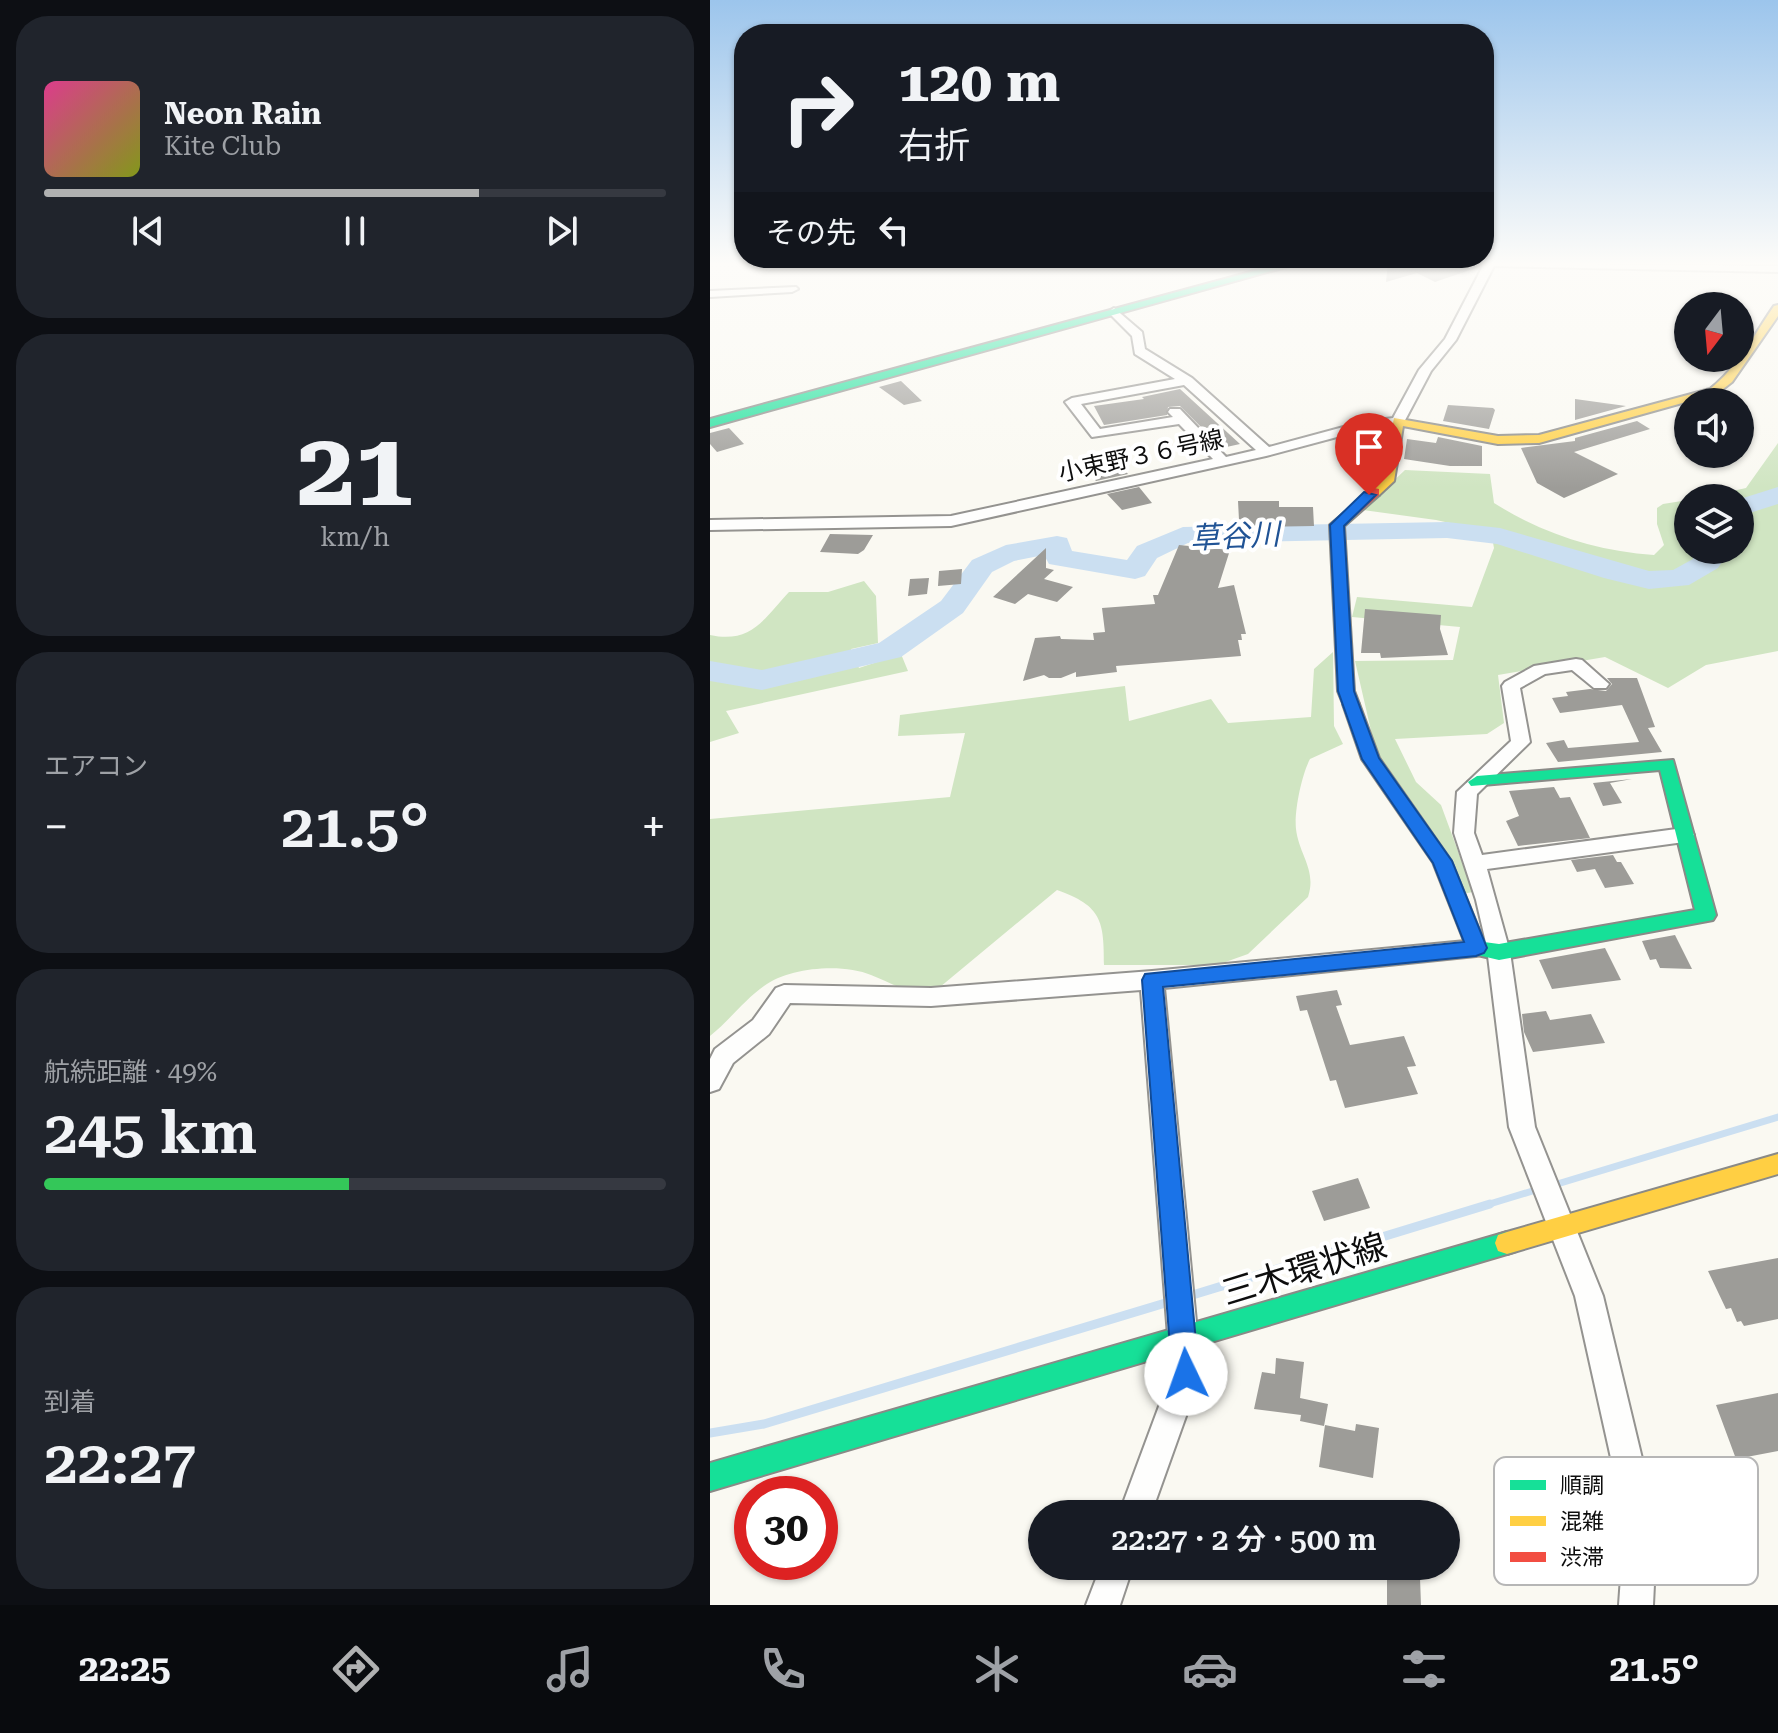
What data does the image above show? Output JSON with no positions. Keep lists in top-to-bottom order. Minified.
{"streets":{"main road":["三木環状線"],"street":["小束野３６号線"]},"water":["草谷川"],"legend":["順調","混雑","渋滞"],"north":"bottom","page":{"turn":["120 m","右折"],"song":["Neon Rain","Kite Club"],"then":"その先","tile":[["21","km/h"],"エアコン",["航続距離 · 49%","245 km"],["到着","22:27"]],"heat":["−","21.5°","+"],"limit":"30","trip":"22:27 · 2 分 · 500 m","tabs":["22:25","21.5°"]}}
